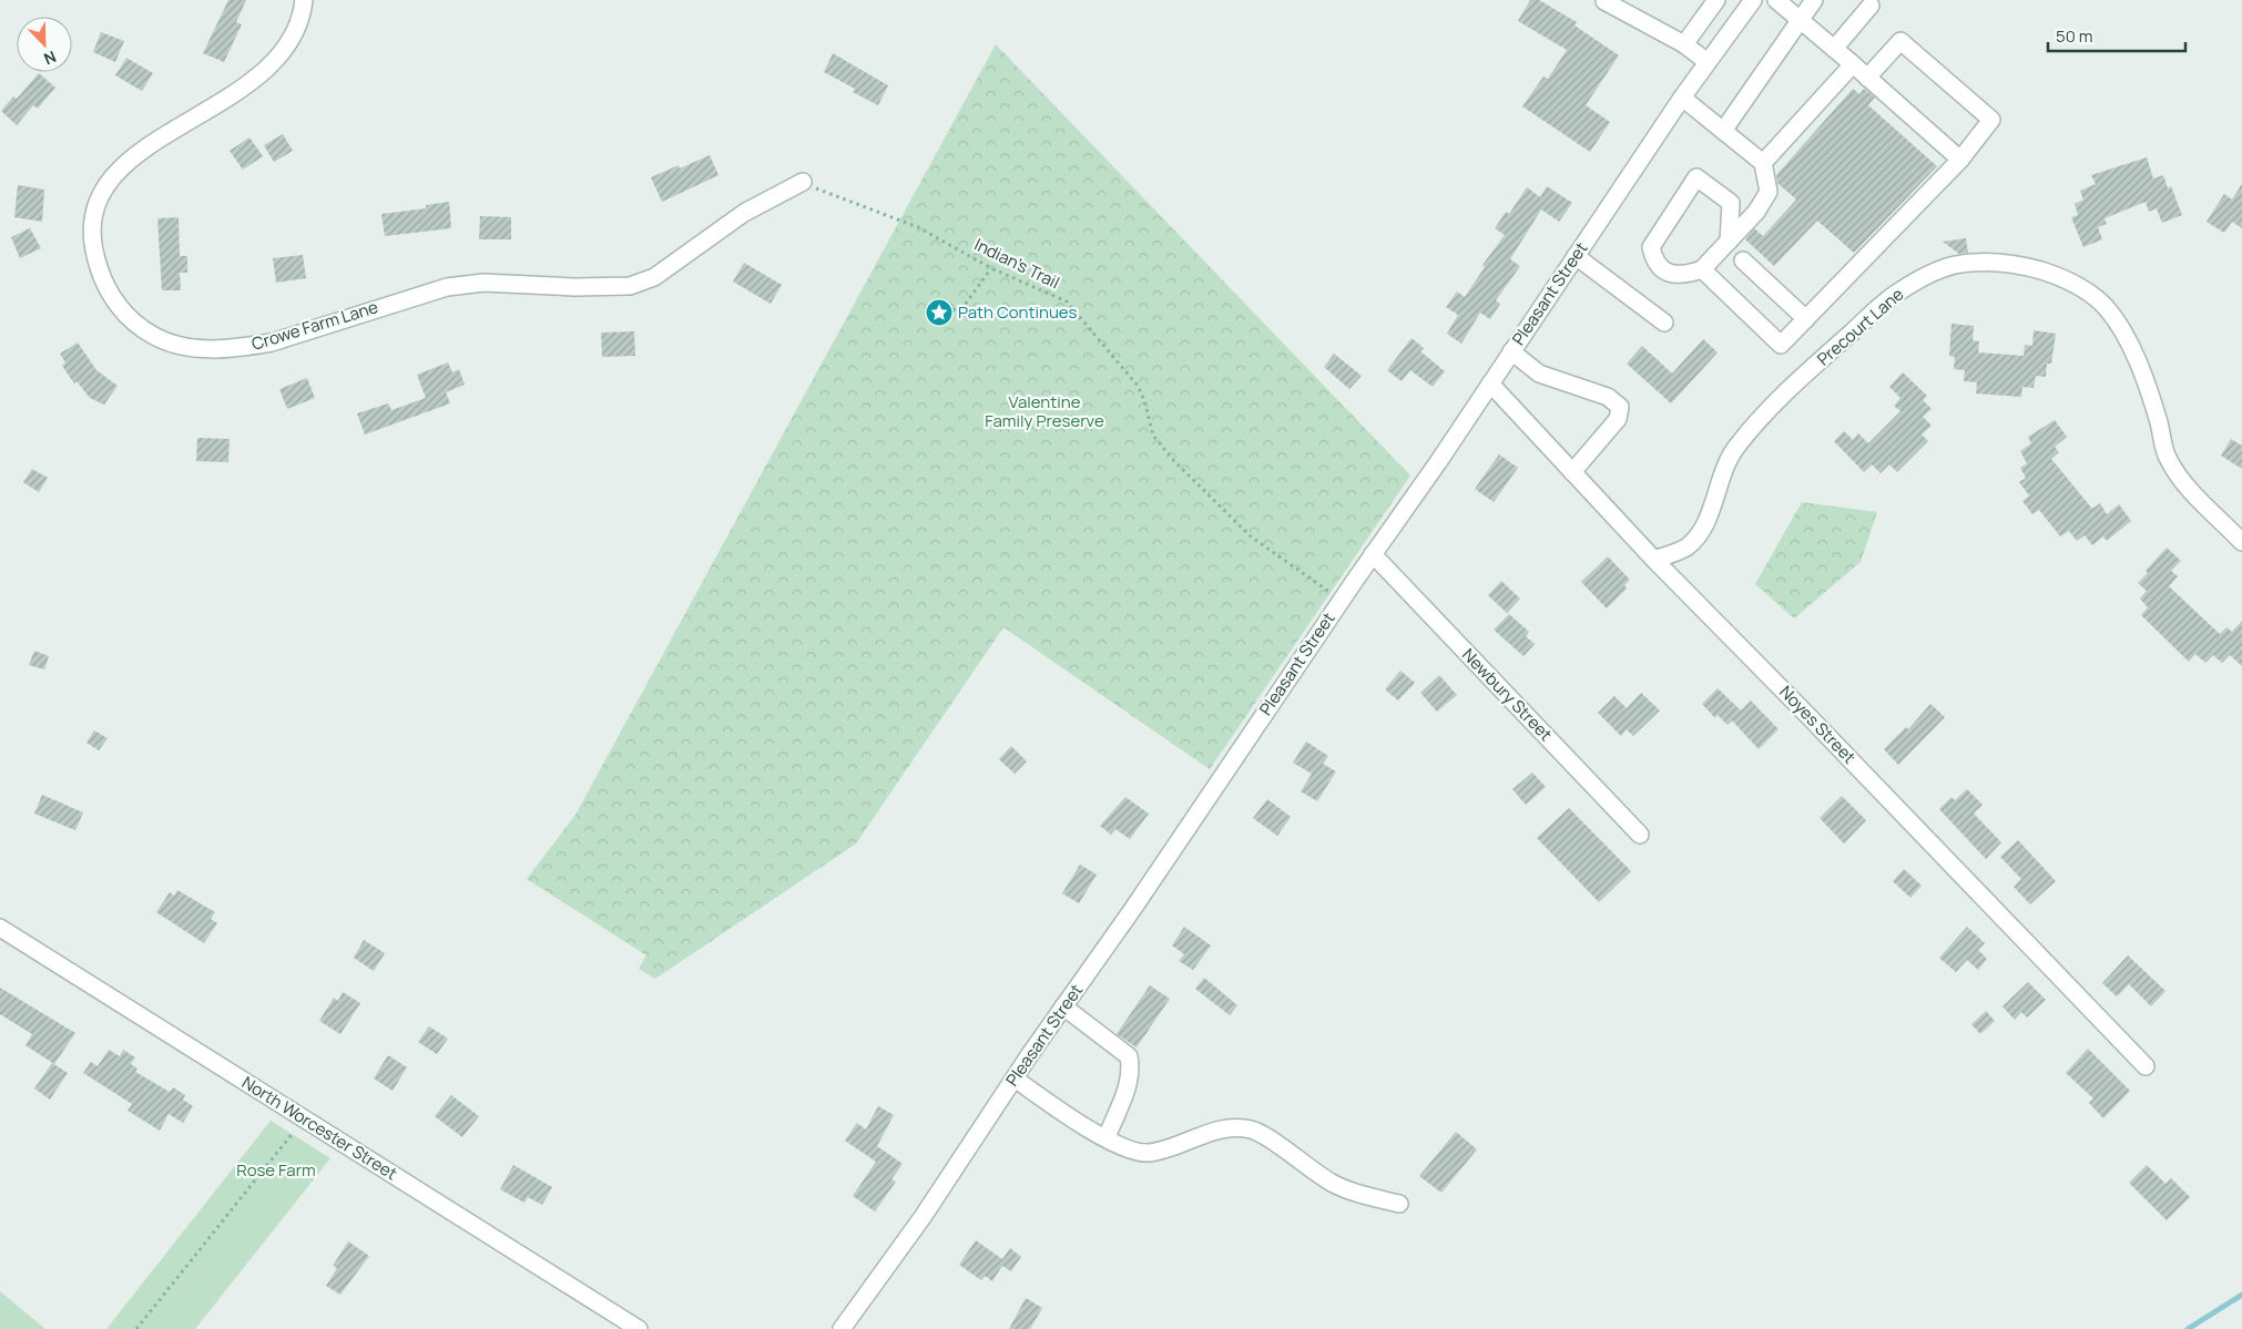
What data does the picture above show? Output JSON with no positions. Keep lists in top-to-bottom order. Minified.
{"streets":{"street":["Pleasant Street","Crowe Farm Lane","Precourt Lane","Newbury Street","Noyes Street","North Worcester Street"],"path":["Indian's Trail"]},"crossings":[["Indian's Trail","Crowe Farm Lane"],["Pleasant Street","Newbury Street"],["Pleasant Street","Noyes Street"],["Precourt Lane","Noyes Street"]],"parks":["Valentine Family Preserve","Rose Farm"],"places":{"place":["Path Continues"]},"scale_bar":"50 m","north":"bottom right"}
